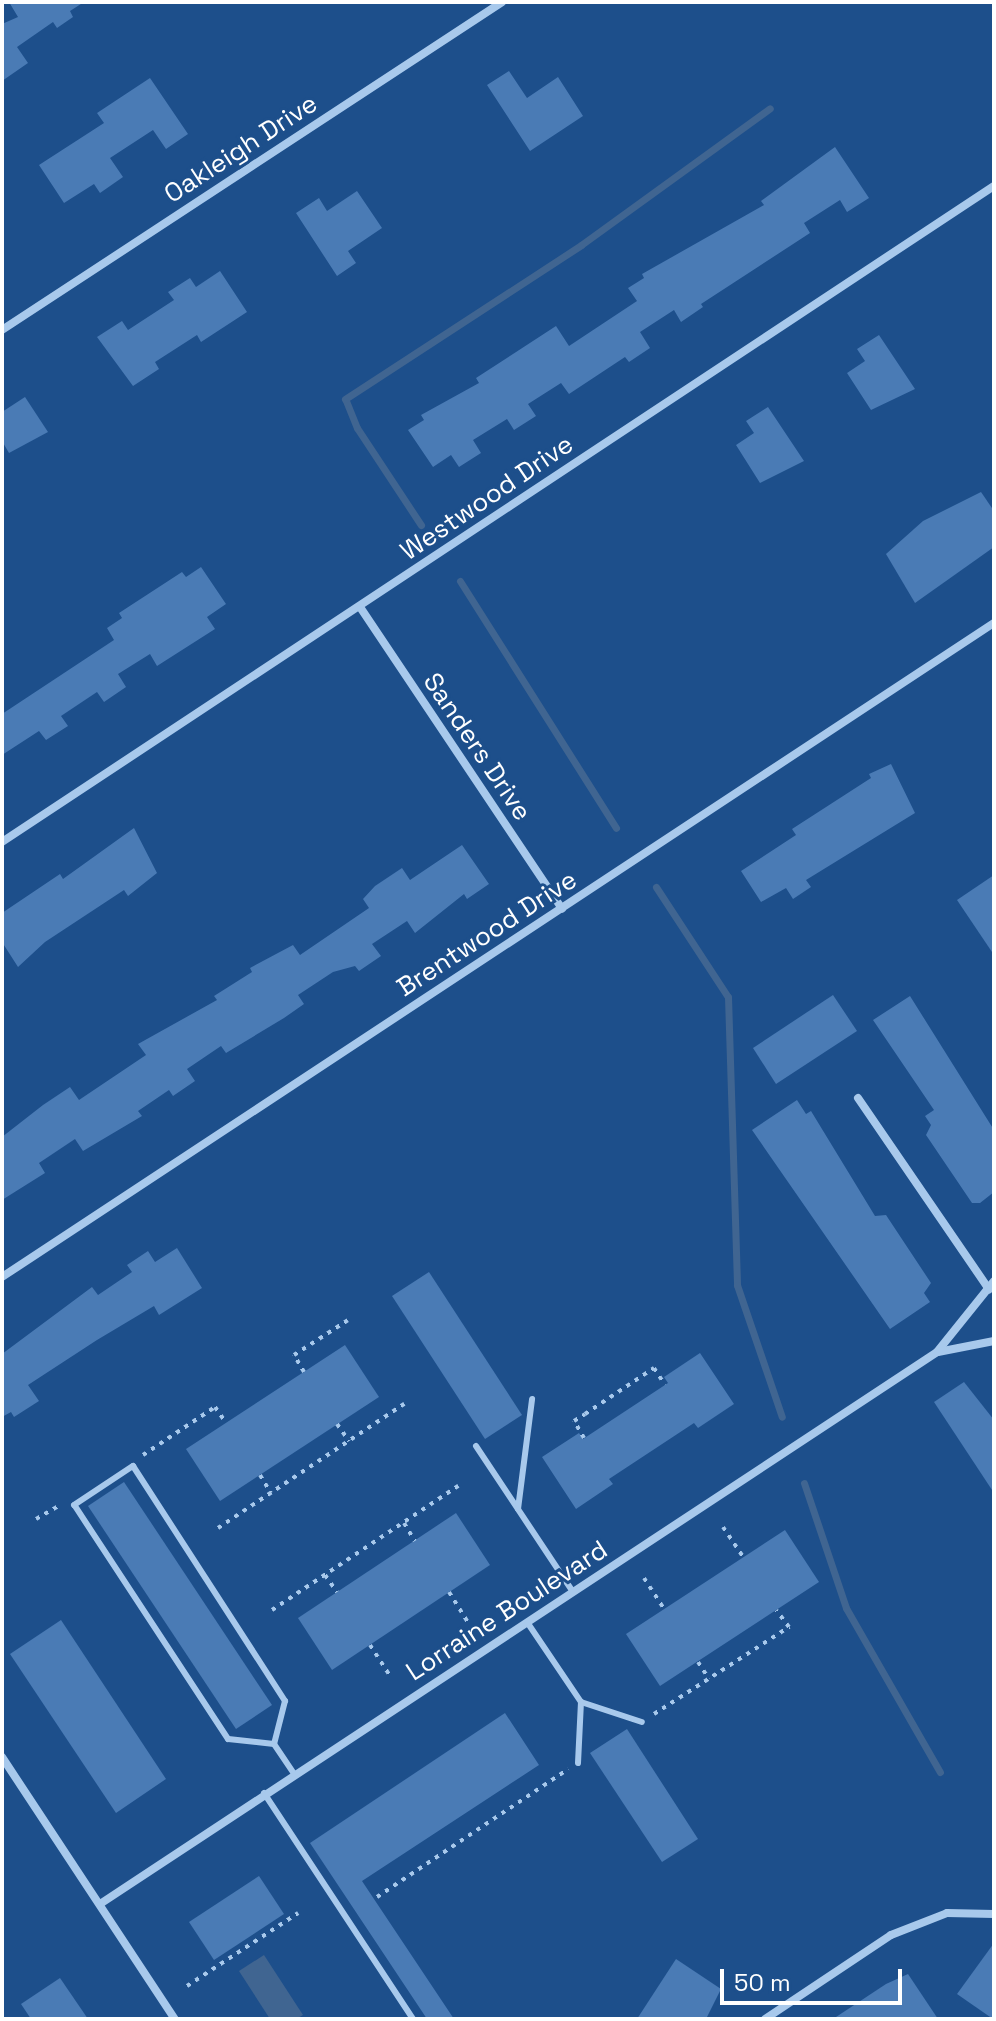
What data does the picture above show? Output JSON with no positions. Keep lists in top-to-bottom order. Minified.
{"streets":{"street":["Oakleigh Drive","Westwood Drive","Sanders Drive","Brentwood Drive","Lorraine Boulevard"]},"crossings":[["Westwood Drive","Sanders Drive"],["Sanders Drive","Brentwood Drive"]],"scale_bar":"50 m"}
